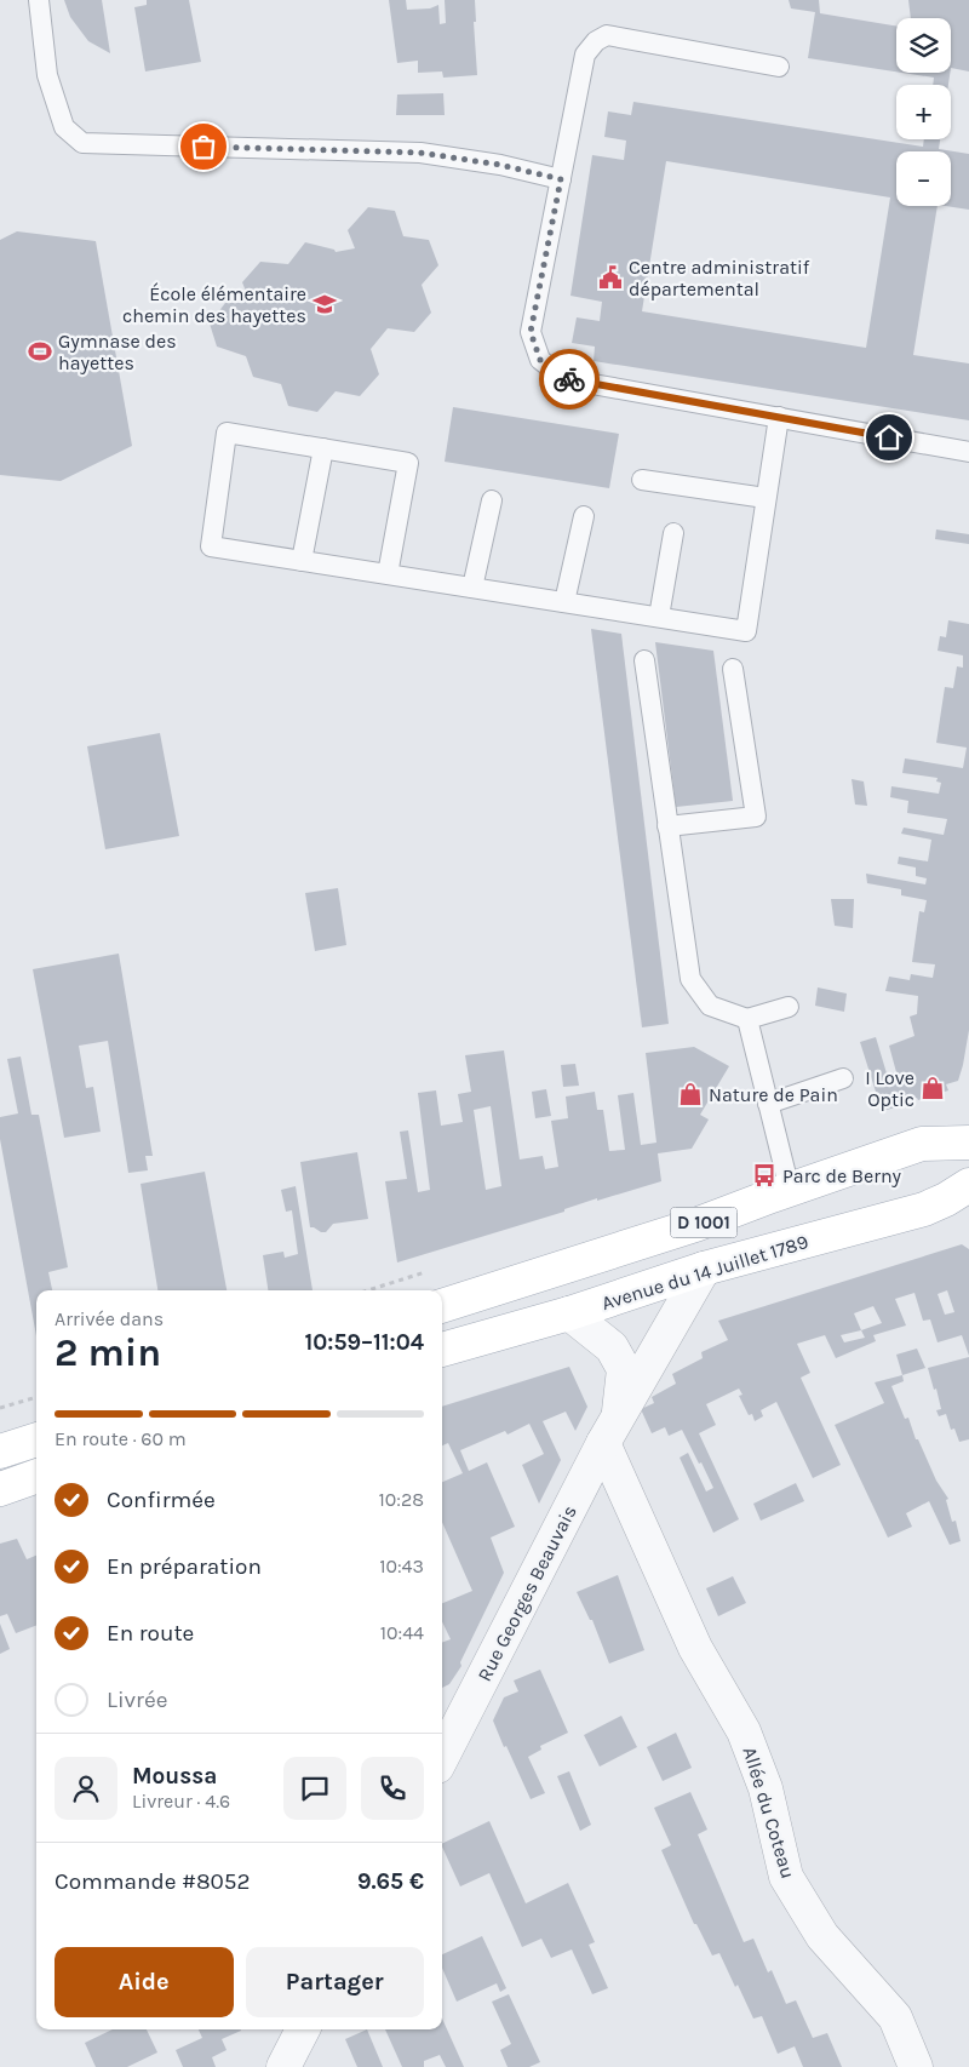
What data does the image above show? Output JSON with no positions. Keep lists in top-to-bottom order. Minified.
{"streets":{"main road":["D 1001","Avenue du 14 Juillet 1789"],"street":["Rue Georges Beauvais","Allée du Coteau"]},"crossings":[["Avenue du 14 Juillet 1789","Rue Georges Beauvais"],["Rue Georges Beauvais","Allée du Coteau"]],"places":{"public building":["Centre administratif départemental"],"school or university":["École élémentaire chemin des hayettes"],"sports":["Gymnase des hayettes"],"shop":["I Love Optic","Nature de Pain"],"bus stop":["Parc de Berny"]},"page":{"map_buttons":["+","−"],"heading":["2 min","Arrivée dans","10:59–11:04"],"panel":["Moussa","Livreur · 4.6","Commande #8052","9.65 €"],"bar":"En route · 60 m","list":[["Confirmée","10:28"],["En préparation","10:43"],["En route","10:44"],"Livrée"],"buttons":["Aide","Partager"]}}
